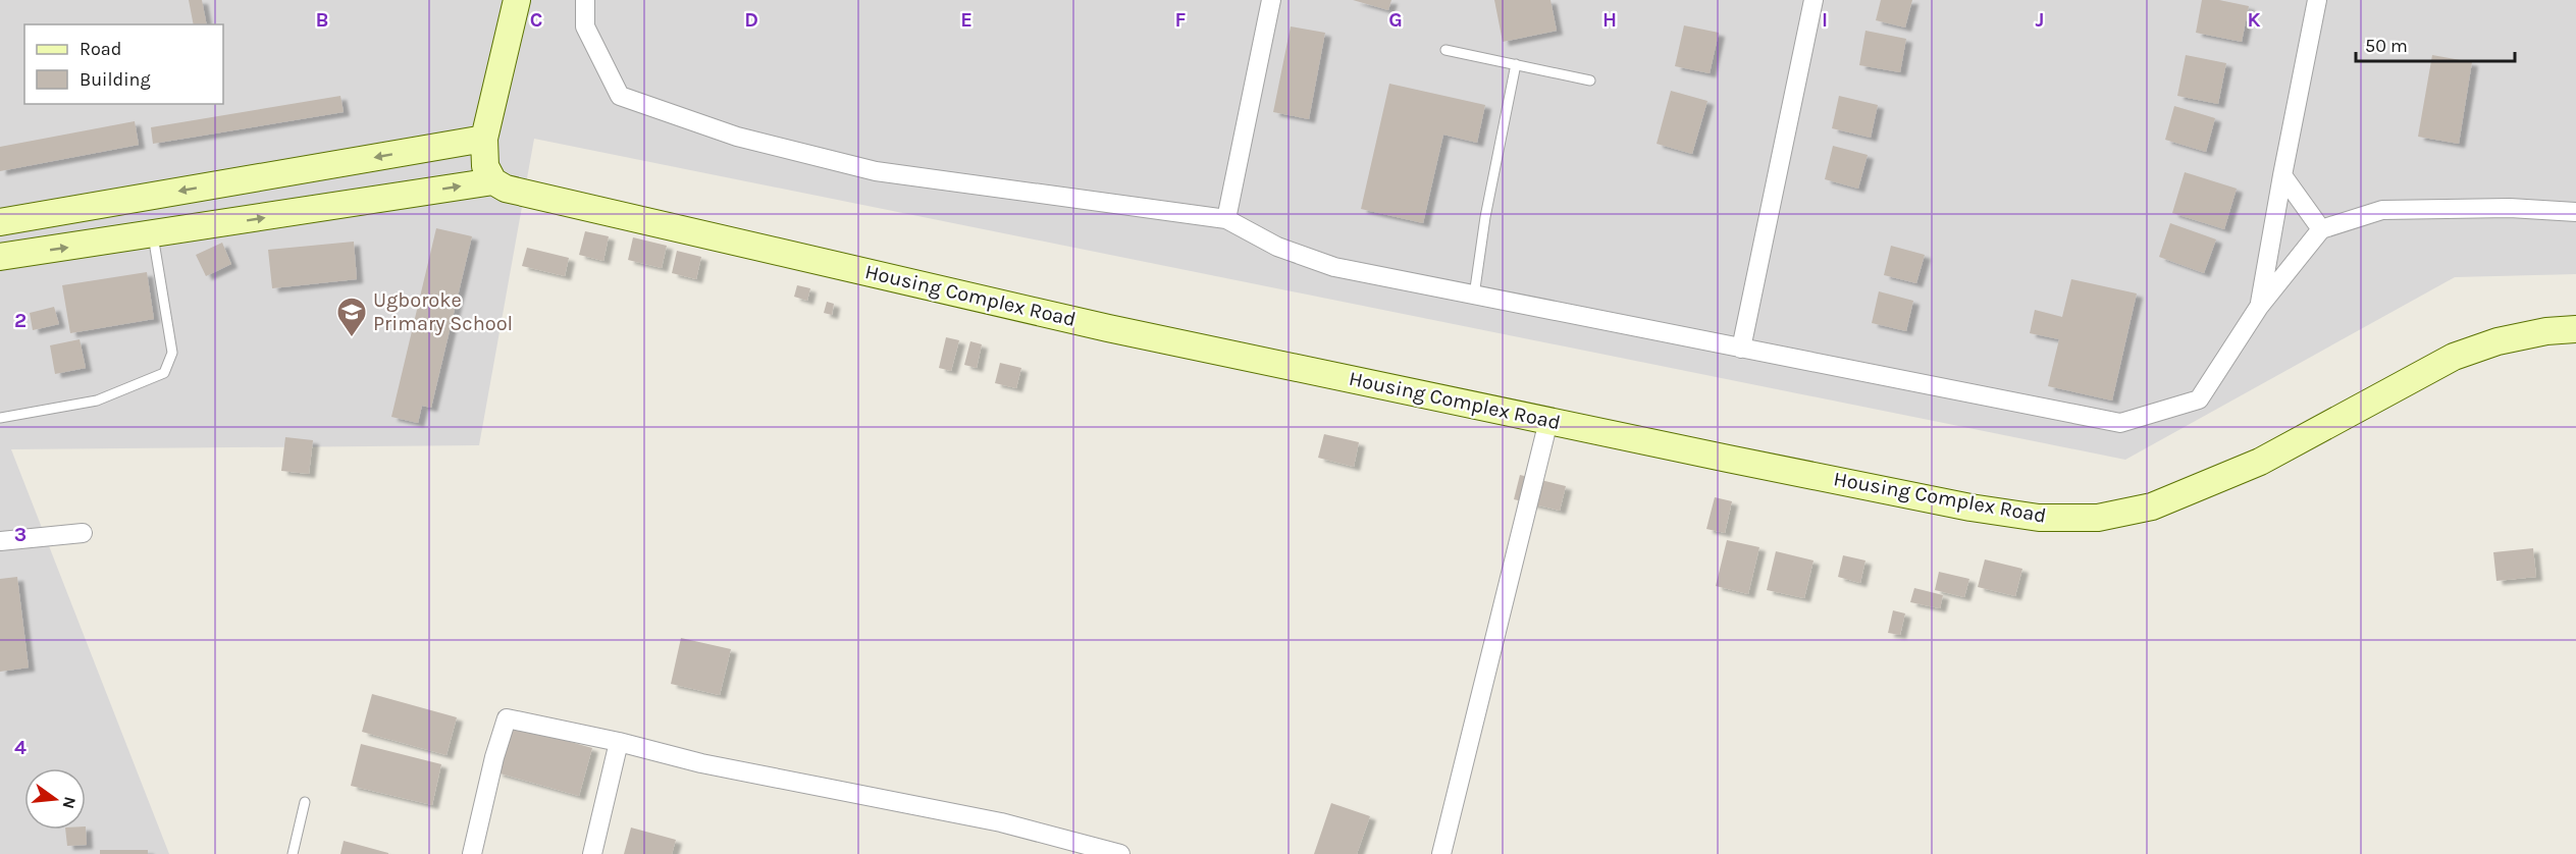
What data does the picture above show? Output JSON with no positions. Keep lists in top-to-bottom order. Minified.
{"streets":{"street":["Housing Complex Road"]},"places":{"school or university":["Ugboroke Primary School"]},"legend":["Road","Building"],"scale_bar":"50 m","north":"right","grid":{"columns":["B","C","D","E","F","G","H","I","J","K"],"rows":["2","3","4"]}}
